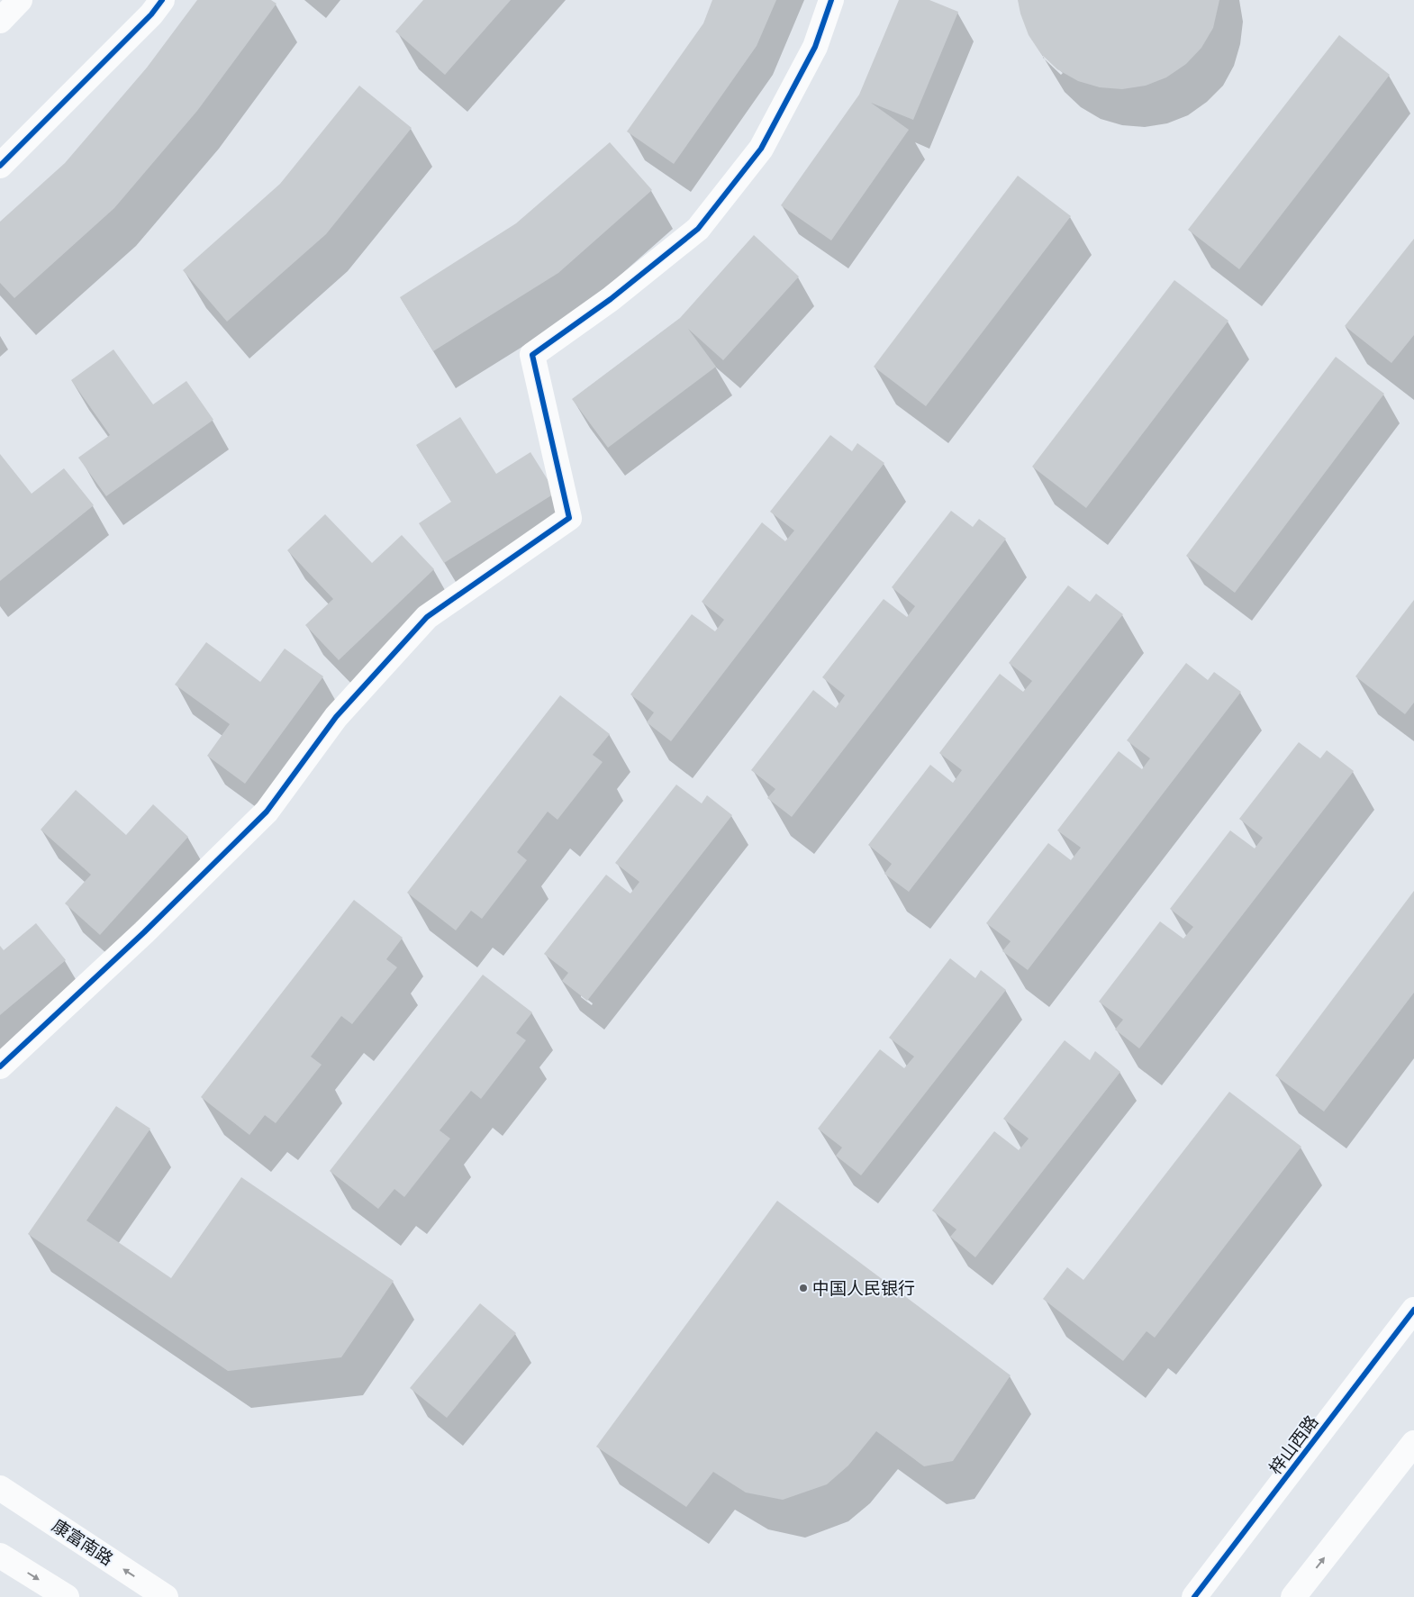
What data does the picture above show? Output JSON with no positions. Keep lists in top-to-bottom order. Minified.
{"streets":{"street":["梓山西路","康富南路"]},"places":["中国人民银行"]}
